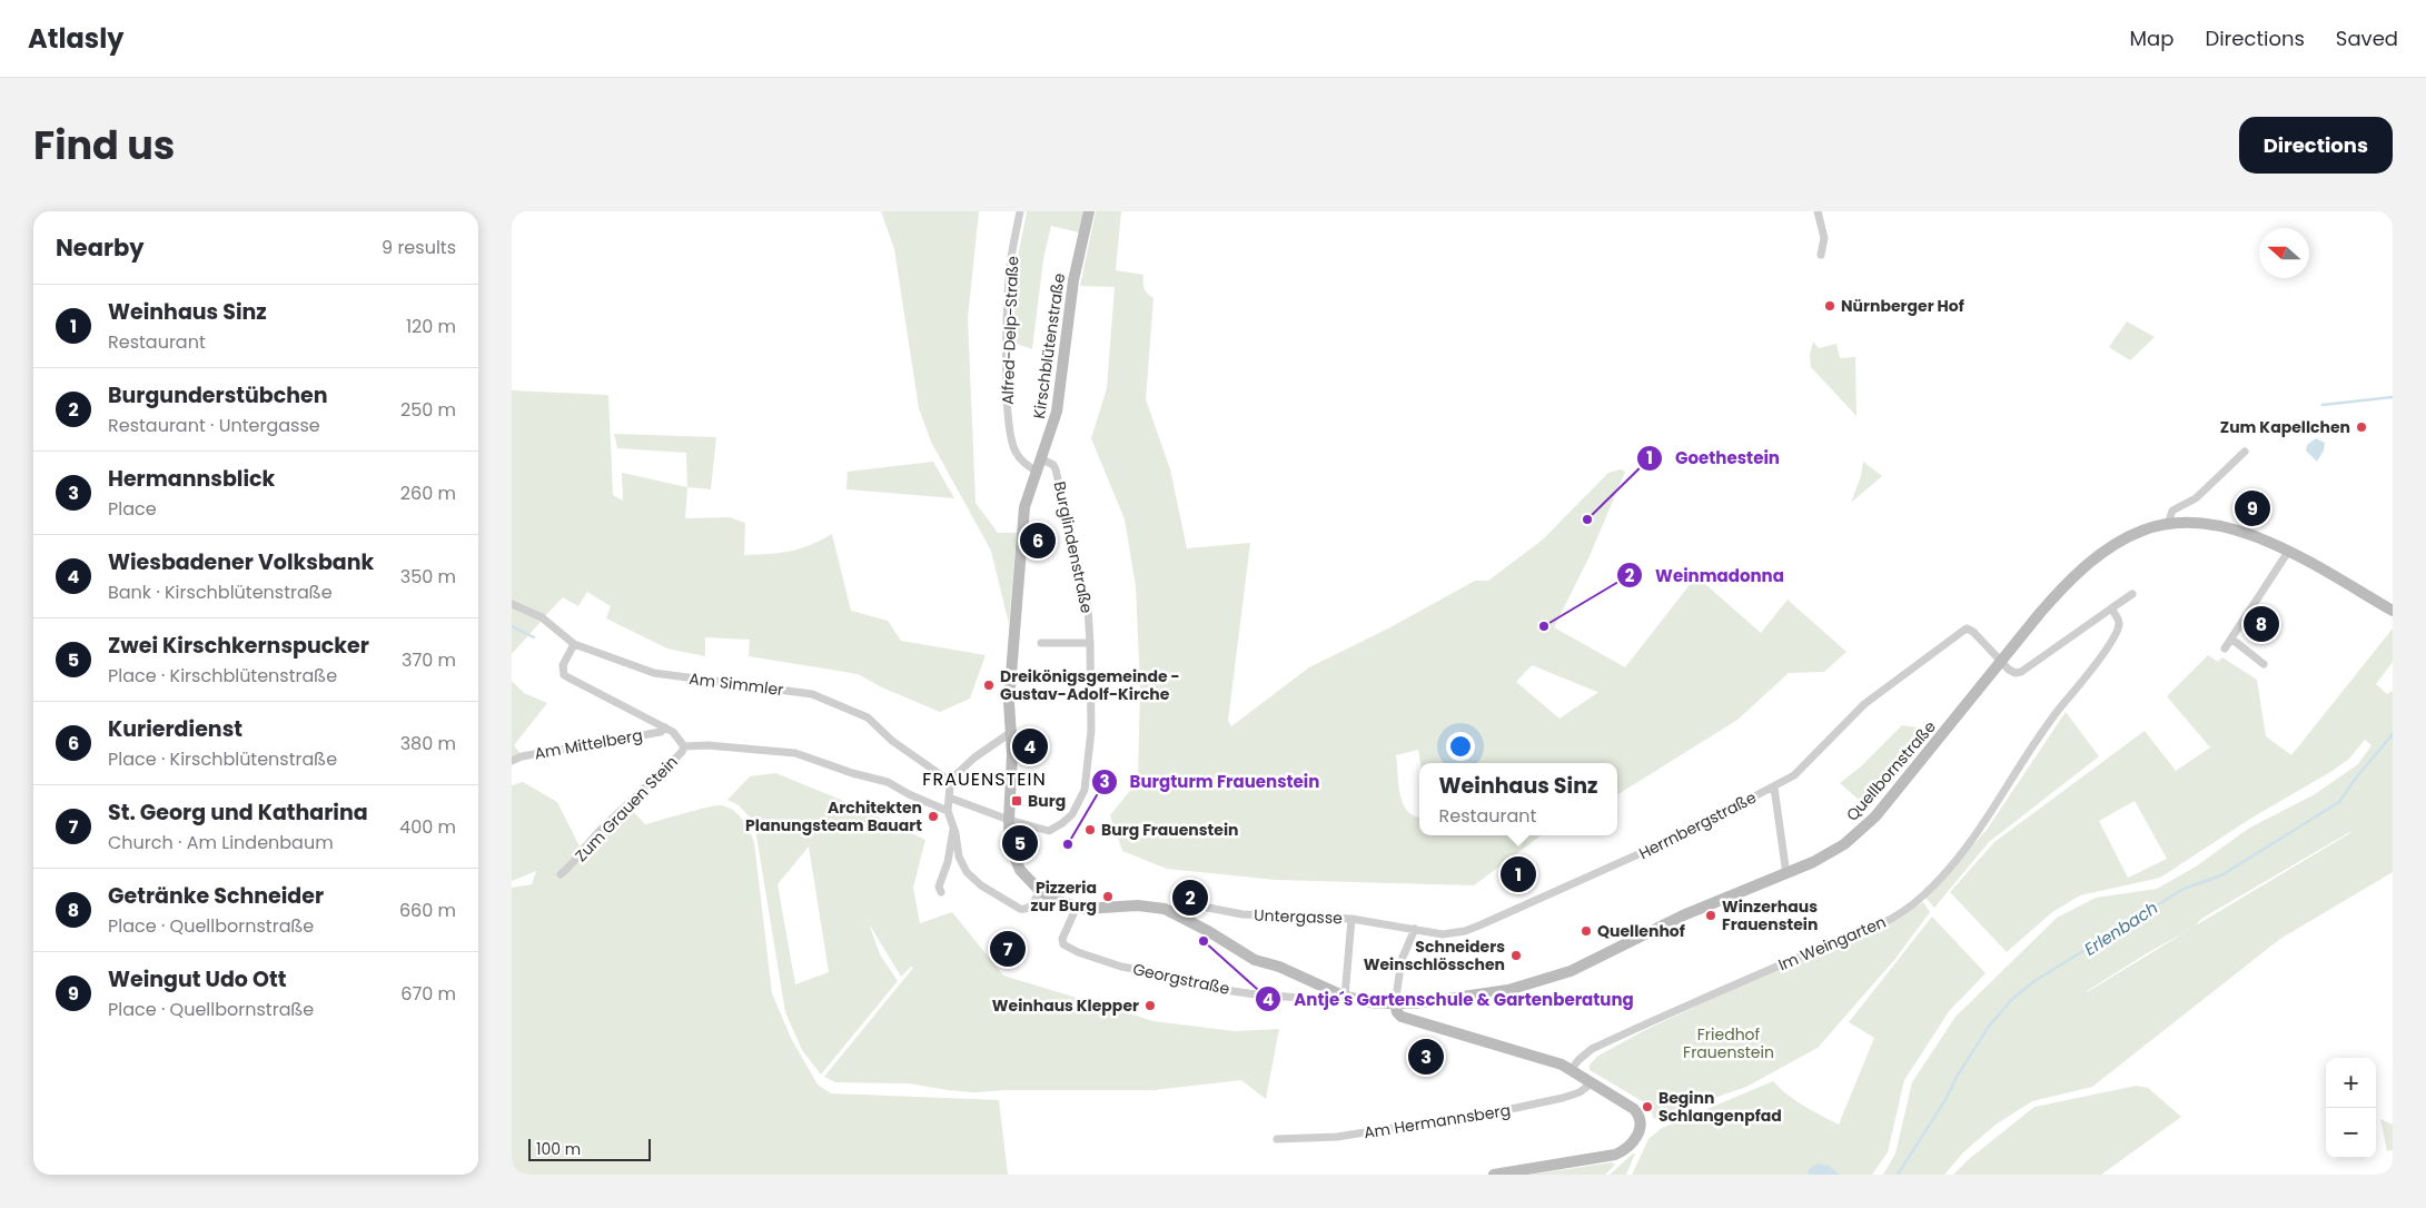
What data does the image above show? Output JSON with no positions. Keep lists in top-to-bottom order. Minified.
{"streets":{"main road":["Kirschblütenstraße","Quellbornstraße"],"street":["Alfred-Delp-Straße","Burglindenstraße","Am Simmler","Am Mittelberg","Zum Grauen Stein","Herrnbergstraße","Untergasse","Im Weingarten","Georgstraße","Am Hermannsberg"]},"crossings":[["Alfred-Delp-Straße","Kirschblütenstraße"],["Kirschblütenstraße","Burglindenstraße"],["Kirschblütenstraße","Quellbornstraße"],["Kirschblütenstraße","Untergasse"],["Kirschblütenstraße","Georgstraße"],["Am Simmler","Am Mittelberg"],["Am Mittelberg","Zum Grauen Stein"],["Quellbornstraße","Herrnbergstraße"],["Herrnbergstraße","Untergasse"]],"districts":["FRAUENSTEIN"],"water":["Erlenbach"],"parks":["Friedhof Frauenstein"],"places":{"other":["Nürnberger Hof","Zum Kapellchen","Goethestein","Weinmadonna","Dreikönigsgemeinde - Gustav-Adolf-Kirche","Architekten Planungsteam Bauart","Burg Frauenstein","Burgturm Frauenstein","Pizzeria zur Burg","Winzerhaus Frauenstein","Quellenhof","Antje´s Gartenschule & Gartenberatung","Schneiders Weinschlösschen","Weinhaus Klepper","Beginn Schlangenpfad"],"transit":["Burg"]},"scale_bar":"100 m","north":"left","page":{"header":"Atlasly","nav":["Map","Directions","Saved"],"title":"Find us","buttons":"Directions","heading":["Nearby","9 results"],"list":[{"mark":"1","name":"Weinhaus Sinz","note":"Restaurant","value":"120 m"},{"mark":"2","name":"Burgunderstübchen","note":"Restaurant · Untergasse","value":"250 m"},{"mark":"3","name":"Hermannsblick","note":"Place","value":"260 m"},{"mark":"4","name":"Wiesbadener Volksbank","note":"Bank · Kirschblütenstraße","value":"350 m"},{"mark":"5","name":"Zwei Kirschkernspucker","note":"Place · Kirschblütenstraße","value":"370 m"},{"mark":"6","name":"Kurierdienst","note":"Place · Kirschblütenstraße","value":"380 m"},{"mark":"7","name":"St. Georg und Katharina","note":"Church · Am Lindenbaum","value":"400 m"},{"mark":"8","name":"Getränke Schneider","note":"Place · Quellbornstraße","value":"660 m"},{"mark":"9","name":"Weingut Udo Ott","note":"Place · Quellbornstraße","value":"670 m"}],"pins":["9","6","8","4","5","1","2","7","3"],"popup":["Weinhaus Sinz","Restaurant"],"map_buttons":["+","−"],"scale":"100 m"}}
